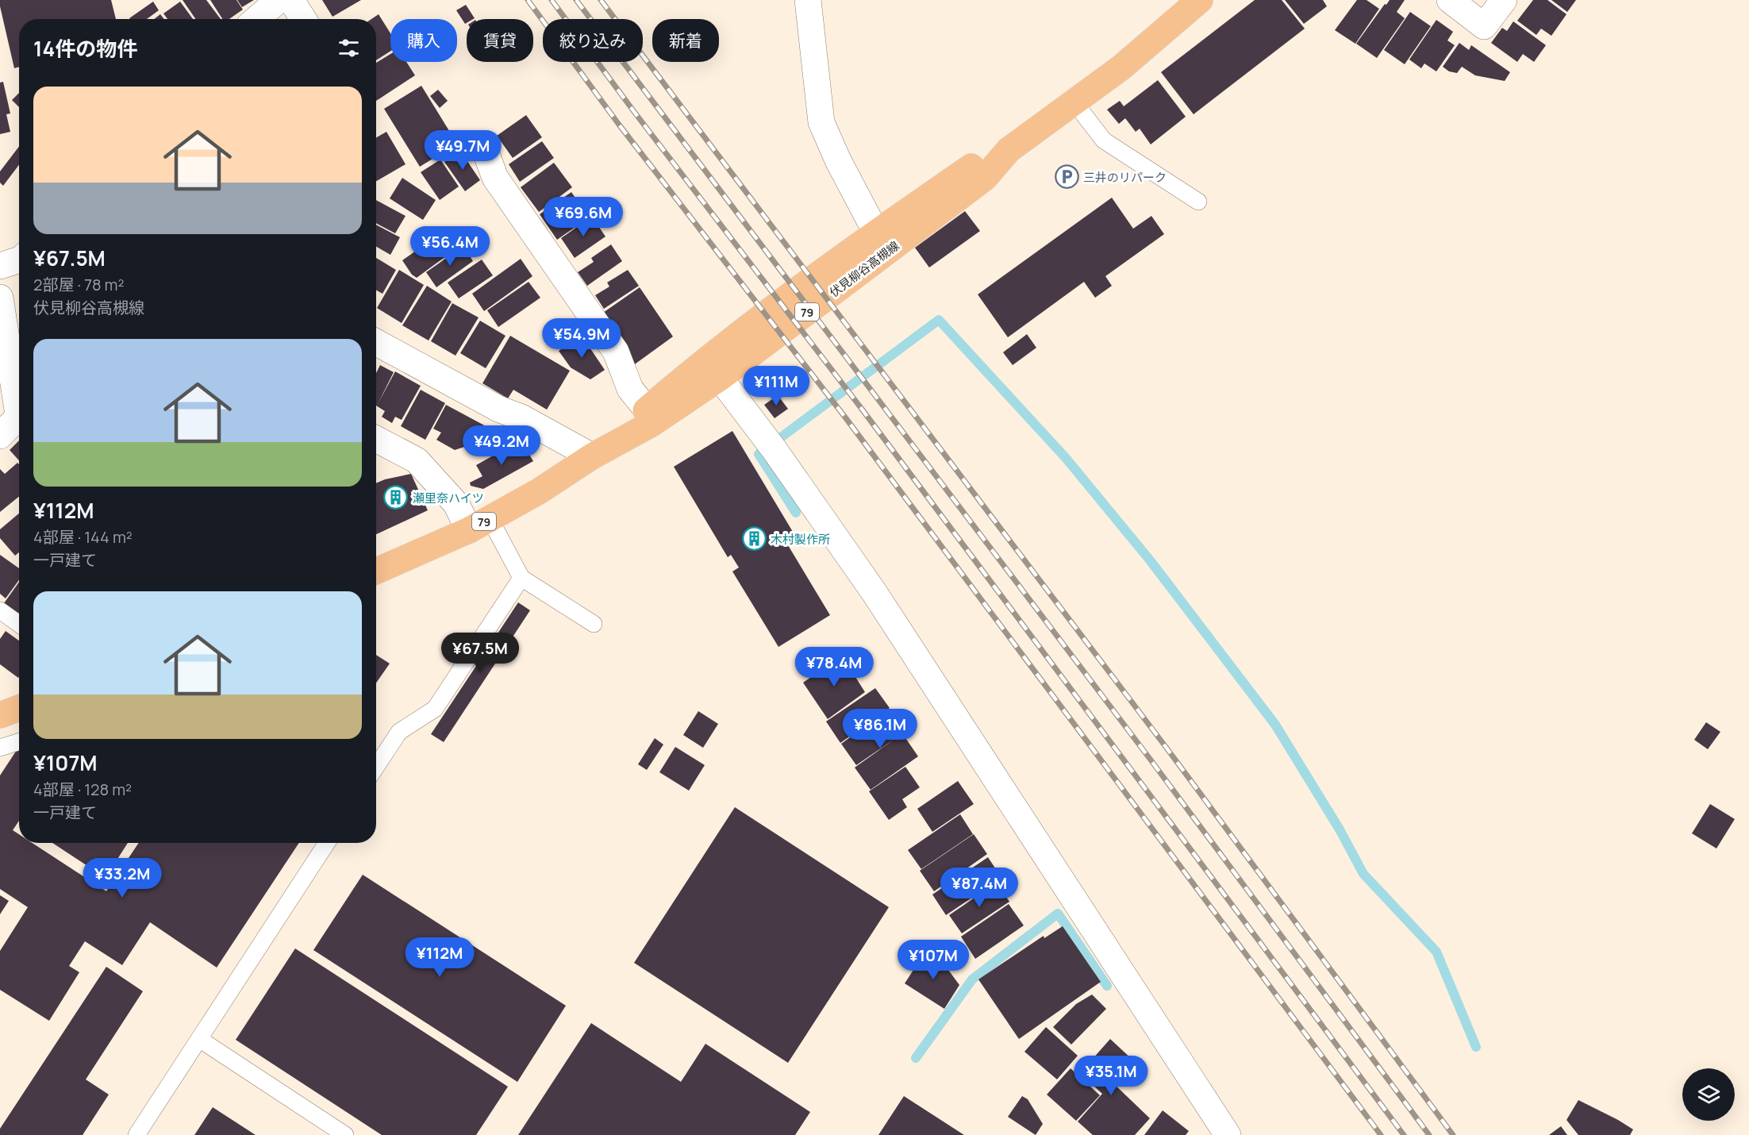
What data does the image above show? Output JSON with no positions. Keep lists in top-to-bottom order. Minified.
{"streets":{"main road":["伏見柳谷高槻線","79"]},"places":{"parking":["三井のリパーク"],"building":["瀬里奈ハイツ","木村製作所"]},"page":{"chip":["購入","賃貸","絞り込み","新着"],"heading":"14件の物件","list":[{"name":"¥67.5M","note":"2部屋 · 78 m² · 伏見柳谷高槻線"},{"name":"¥112M","note":"4部屋 · 144 m² · 一戸建て"},{"name":"¥107M","note":"4部屋 · 128 m² · 一戸建て"}],"price":["¥49.7M","¥69.6M","¥56.4M","¥54.9M","¥111M","¥49.2M","¥67.5M","¥78.4M","¥86.1M","¥33.2M","¥87.4M","¥112M","¥107M","¥35.1M"]}}
